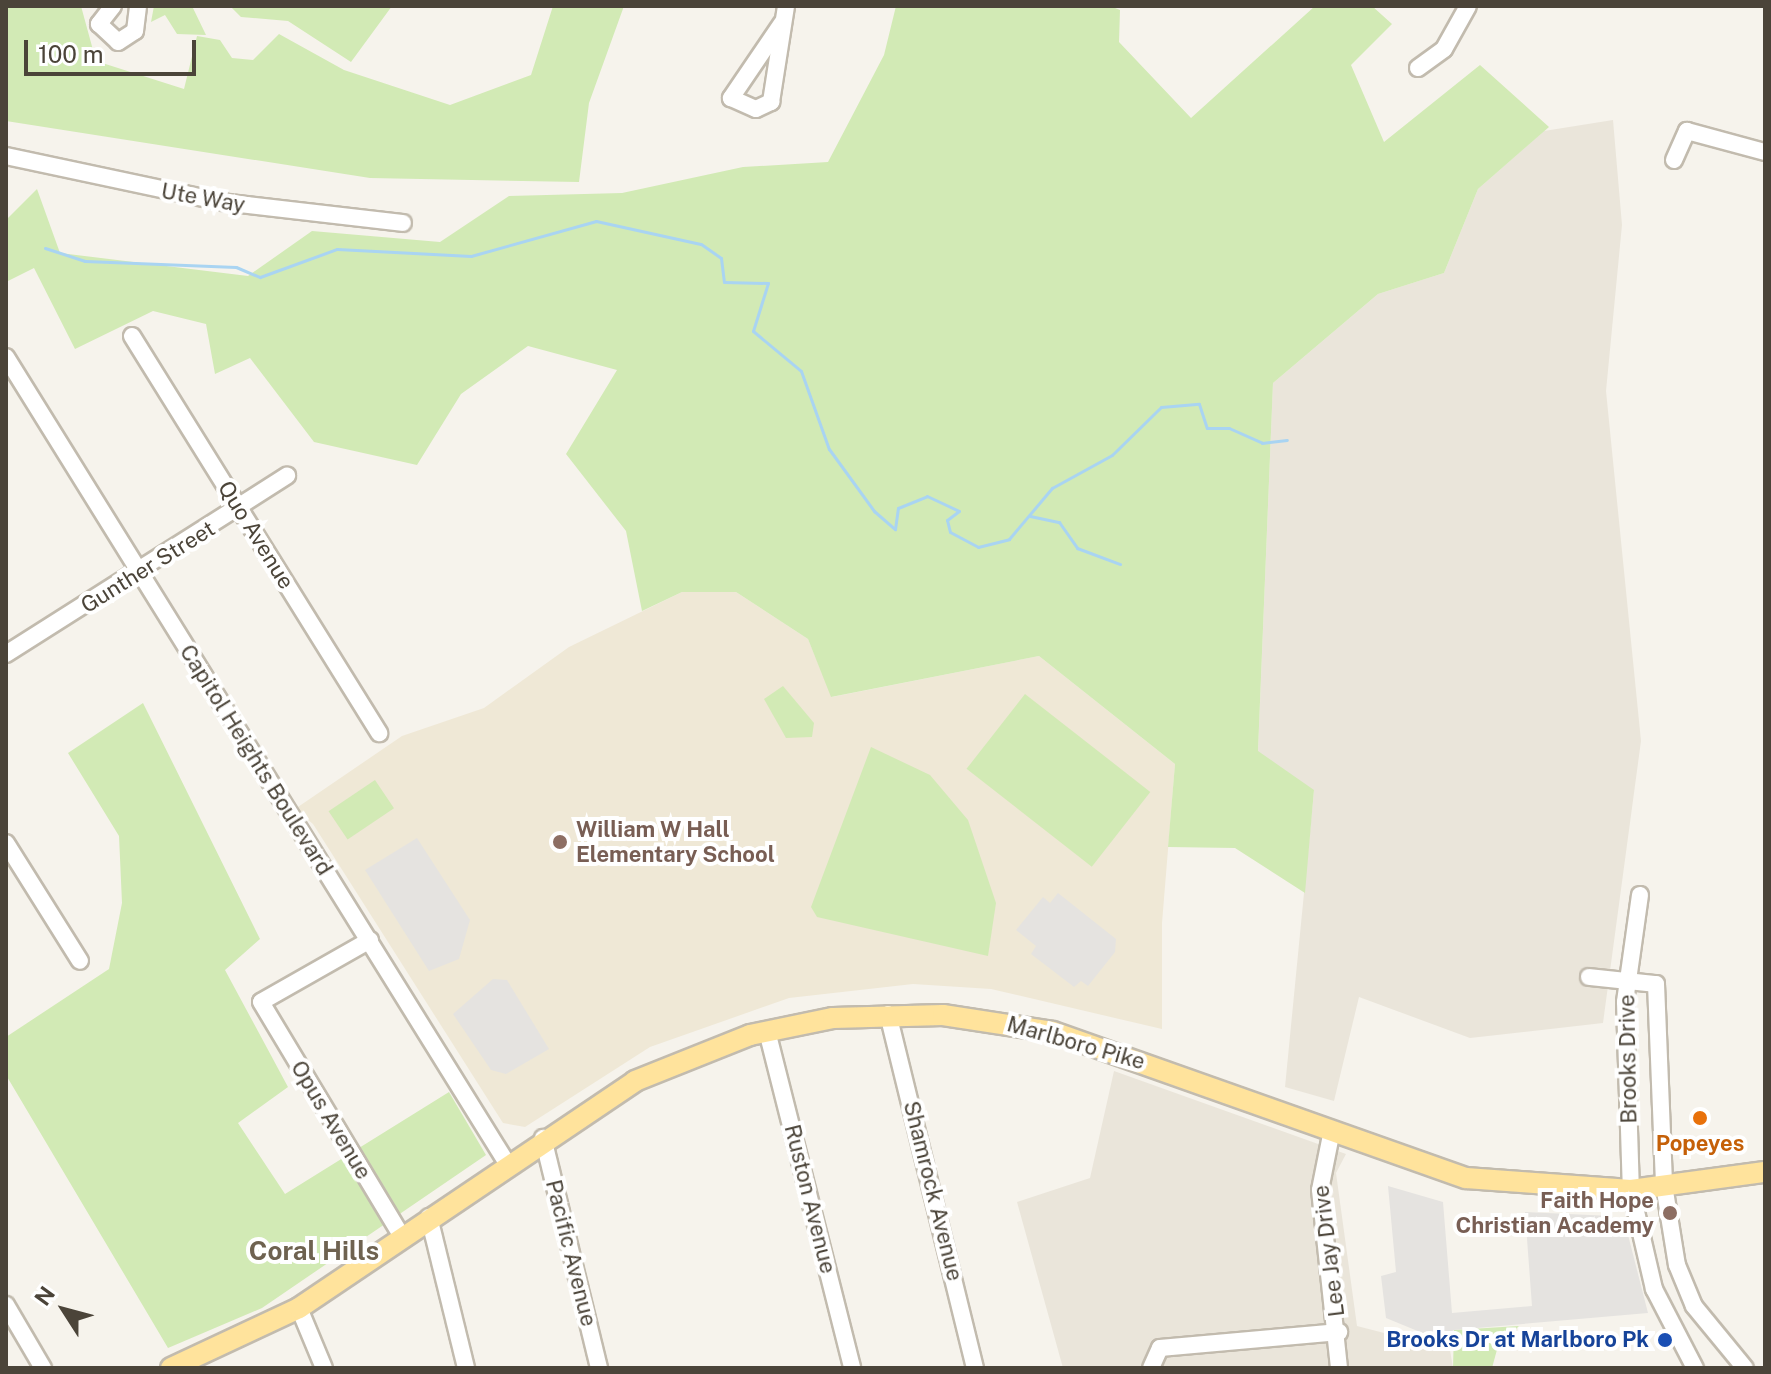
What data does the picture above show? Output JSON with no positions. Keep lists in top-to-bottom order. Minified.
{"streets":{"main road":["Marlboro Pike"],"street":["Ute Way","Quo Avenue","Gunther Street","Capitol Heights Boulevard","Brooks Drive","Opus Avenue","Shamrock Avenue","Ruston Avenue","Lee Jay Drive","Pacific Avenue"]},"crossings":[["Quo Avenue","Gunther Street"],["Gunther Street","Capitol Heights Boulevard"],["Capitol Heights Boulevard","Marlboro Pike"],["Capitol Heights Boulevard","Opus Avenue"],["Marlboro Pike","Brooks Drive"],["Marlboro Pike","Opus Avenue"],["Marlboro Pike","Shamrock Avenue"],["Marlboro Pike","Ruston Avenue"],["Marlboro Pike","Lee Jay Drive"],["Marlboro Pike","Pacific Avenue"]],"districts":["Coral Hills"],"places":["William W Hall Elementary School","Popeyes","Faith Hope Christian Academy","Brooks Dr at Marlboro Pk"],"scale_bar":"100 m","north":"top left"}
